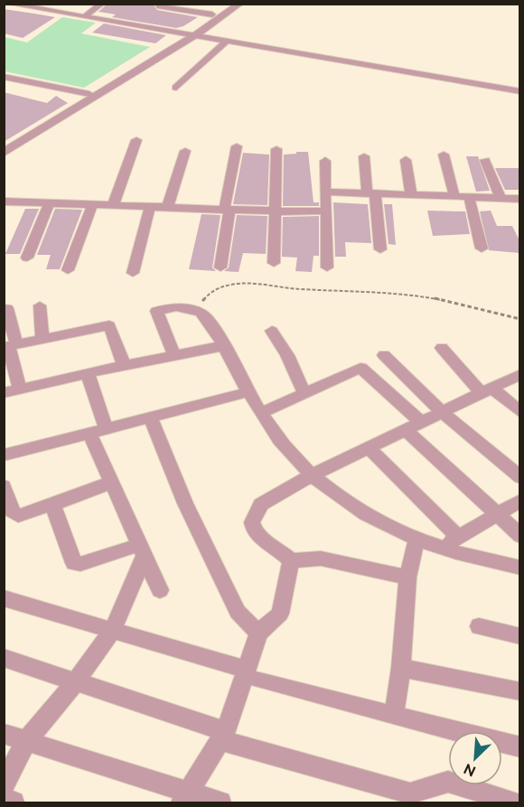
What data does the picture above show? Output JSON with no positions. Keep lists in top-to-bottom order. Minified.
{"north":"bottom left"}
